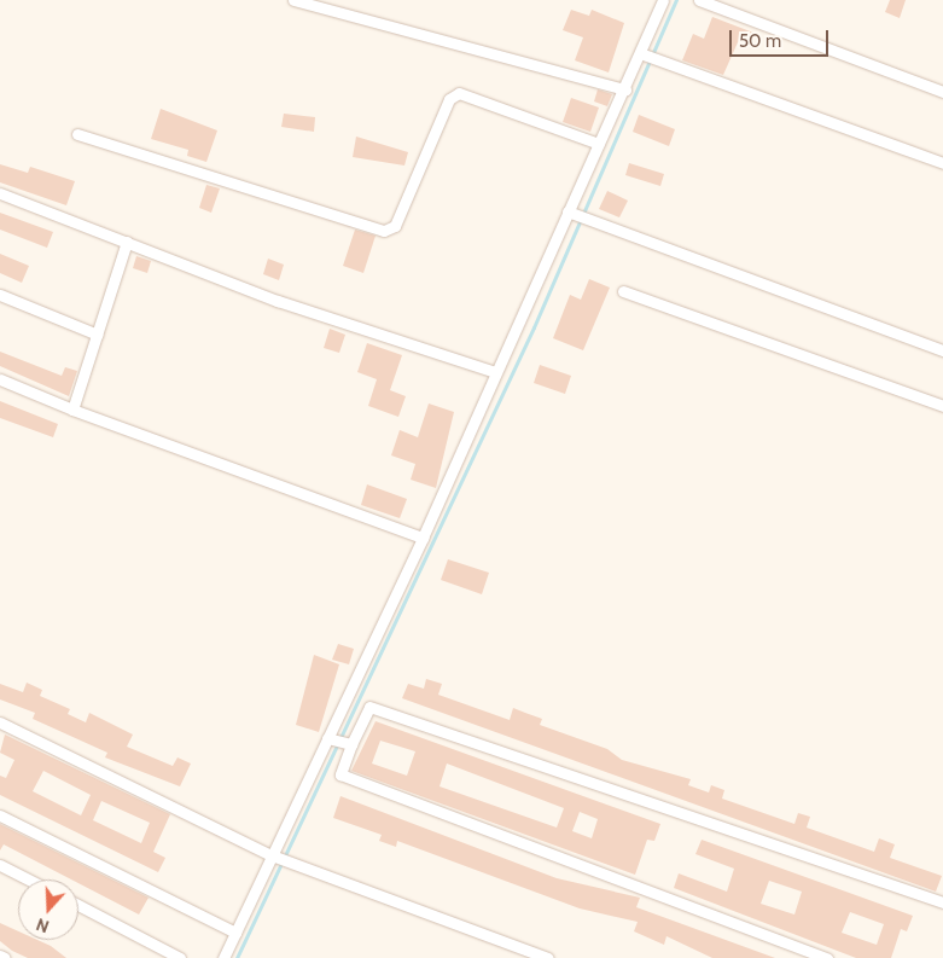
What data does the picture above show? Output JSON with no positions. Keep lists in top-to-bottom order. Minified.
{"scale_bar":"50 m","north":"bottom"}
